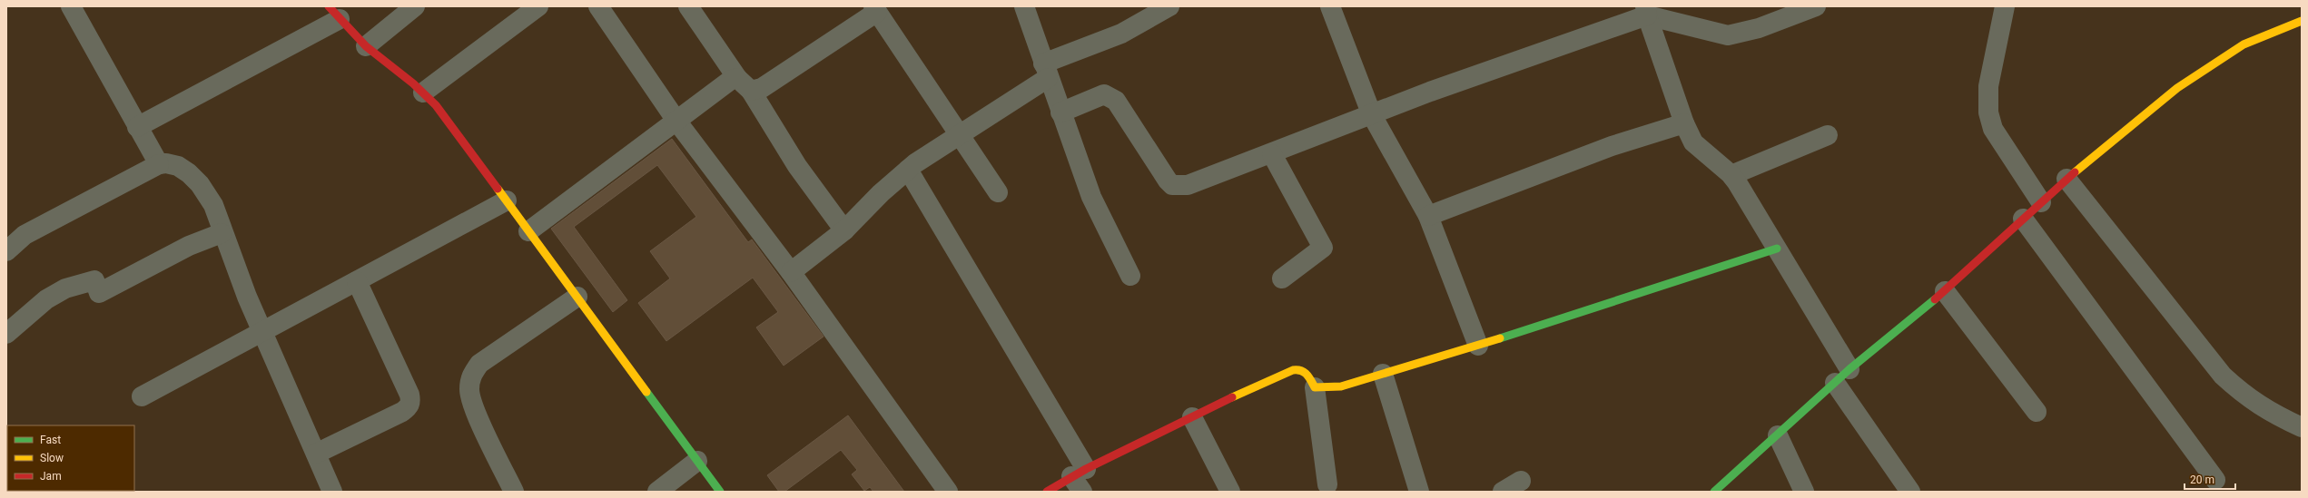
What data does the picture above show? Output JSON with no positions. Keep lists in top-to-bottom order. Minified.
{"legend":["Fast","Slow","Jam"],"scale_bar":"20 m"}
